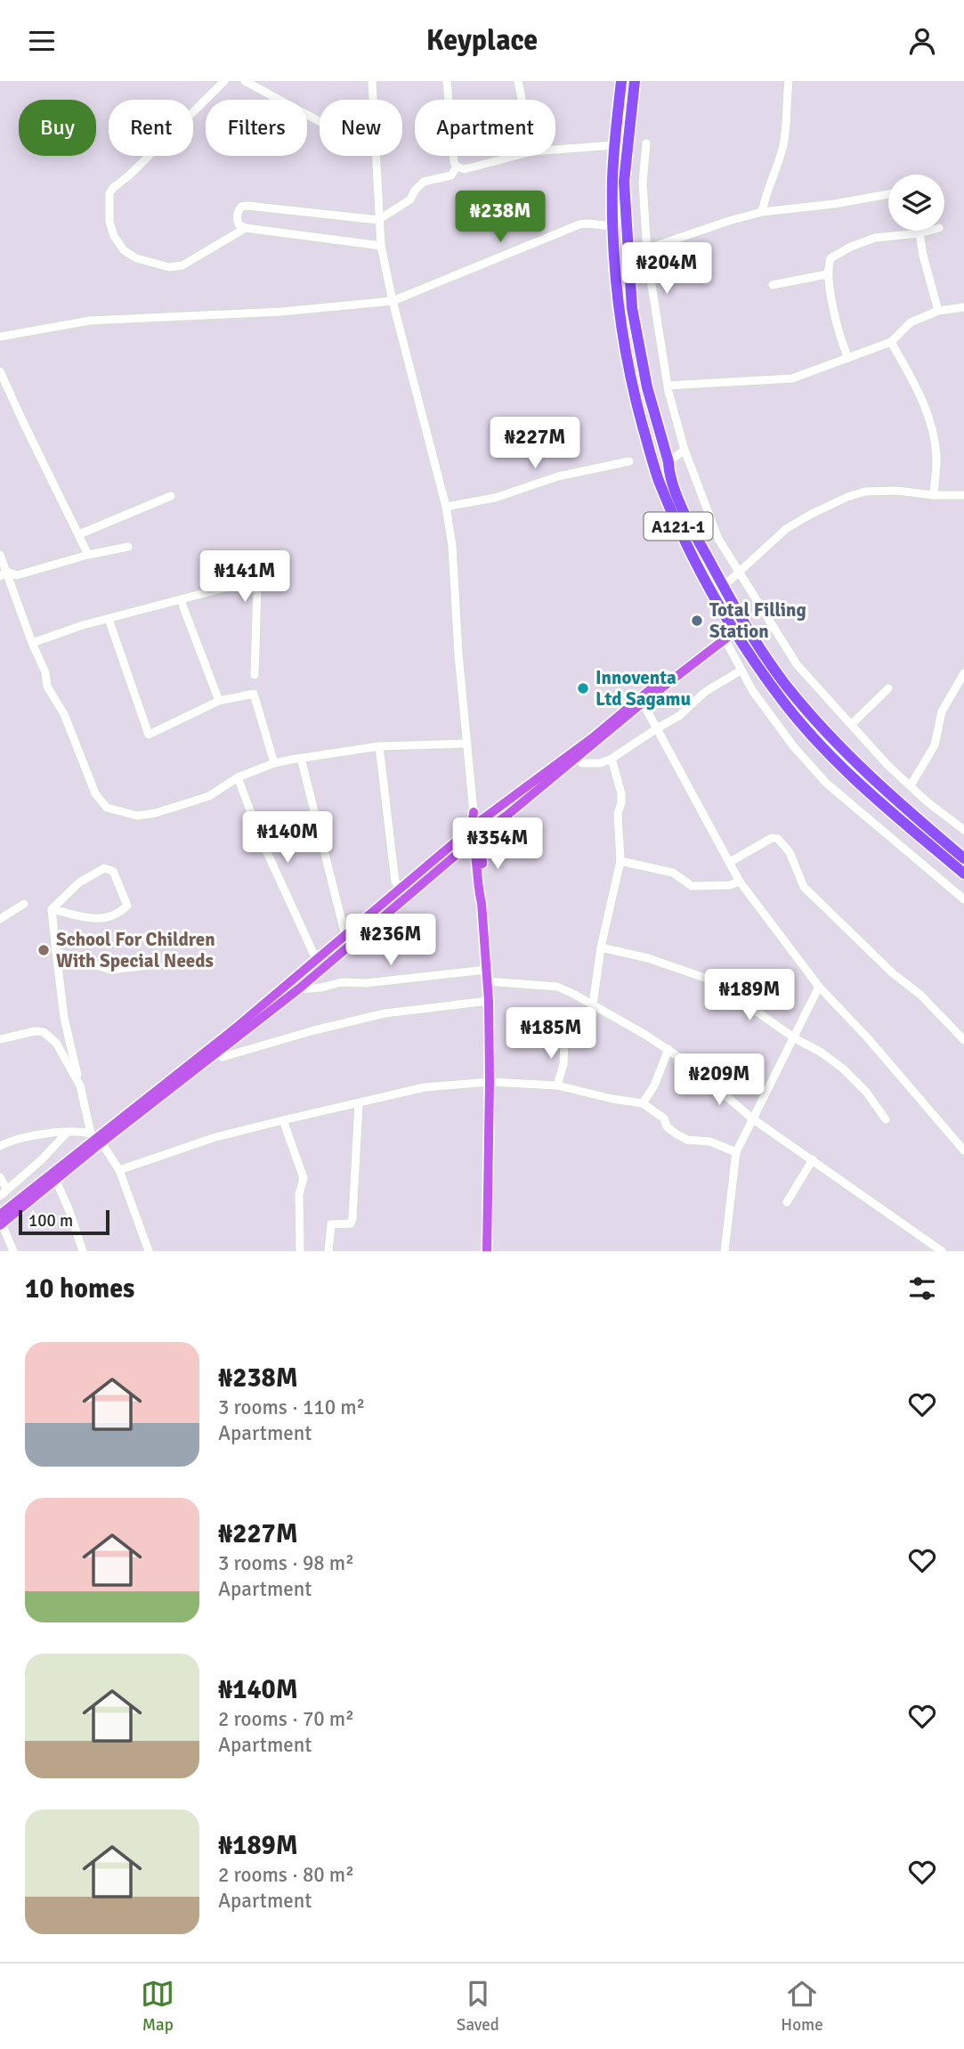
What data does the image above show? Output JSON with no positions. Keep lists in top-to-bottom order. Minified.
{"streets":{"highway":["A121-1"]},"places":["Total Filling Station","Innoventa Ltd Sagamu","School For Children With Special Needs"],"scale_bar":"100 m","page":{"header":"Keyplace","chip":["Buy","Rent","Filters","New","Apartment"],"price":["₦238M","₦204M","₦227M","₦141M","₦140M","₦354M","₦236M","₦189M","₦185M","₦209M"],"scale":"100 m","heading":"10 homes","list":[{"name":"₦238M","note":"3 rooms · 110 m² · Apartment"},{"name":"₦227M","note":"3 rooms · 98 m² · Apartment"},{"name":"₦140M","note":"2 rooms · 70 m² · Apartment"},{"name":"₦189M","note":"2 rooms · 80 m² · Apartment"}],"tabs":["Map","Saved","Home"]}}
